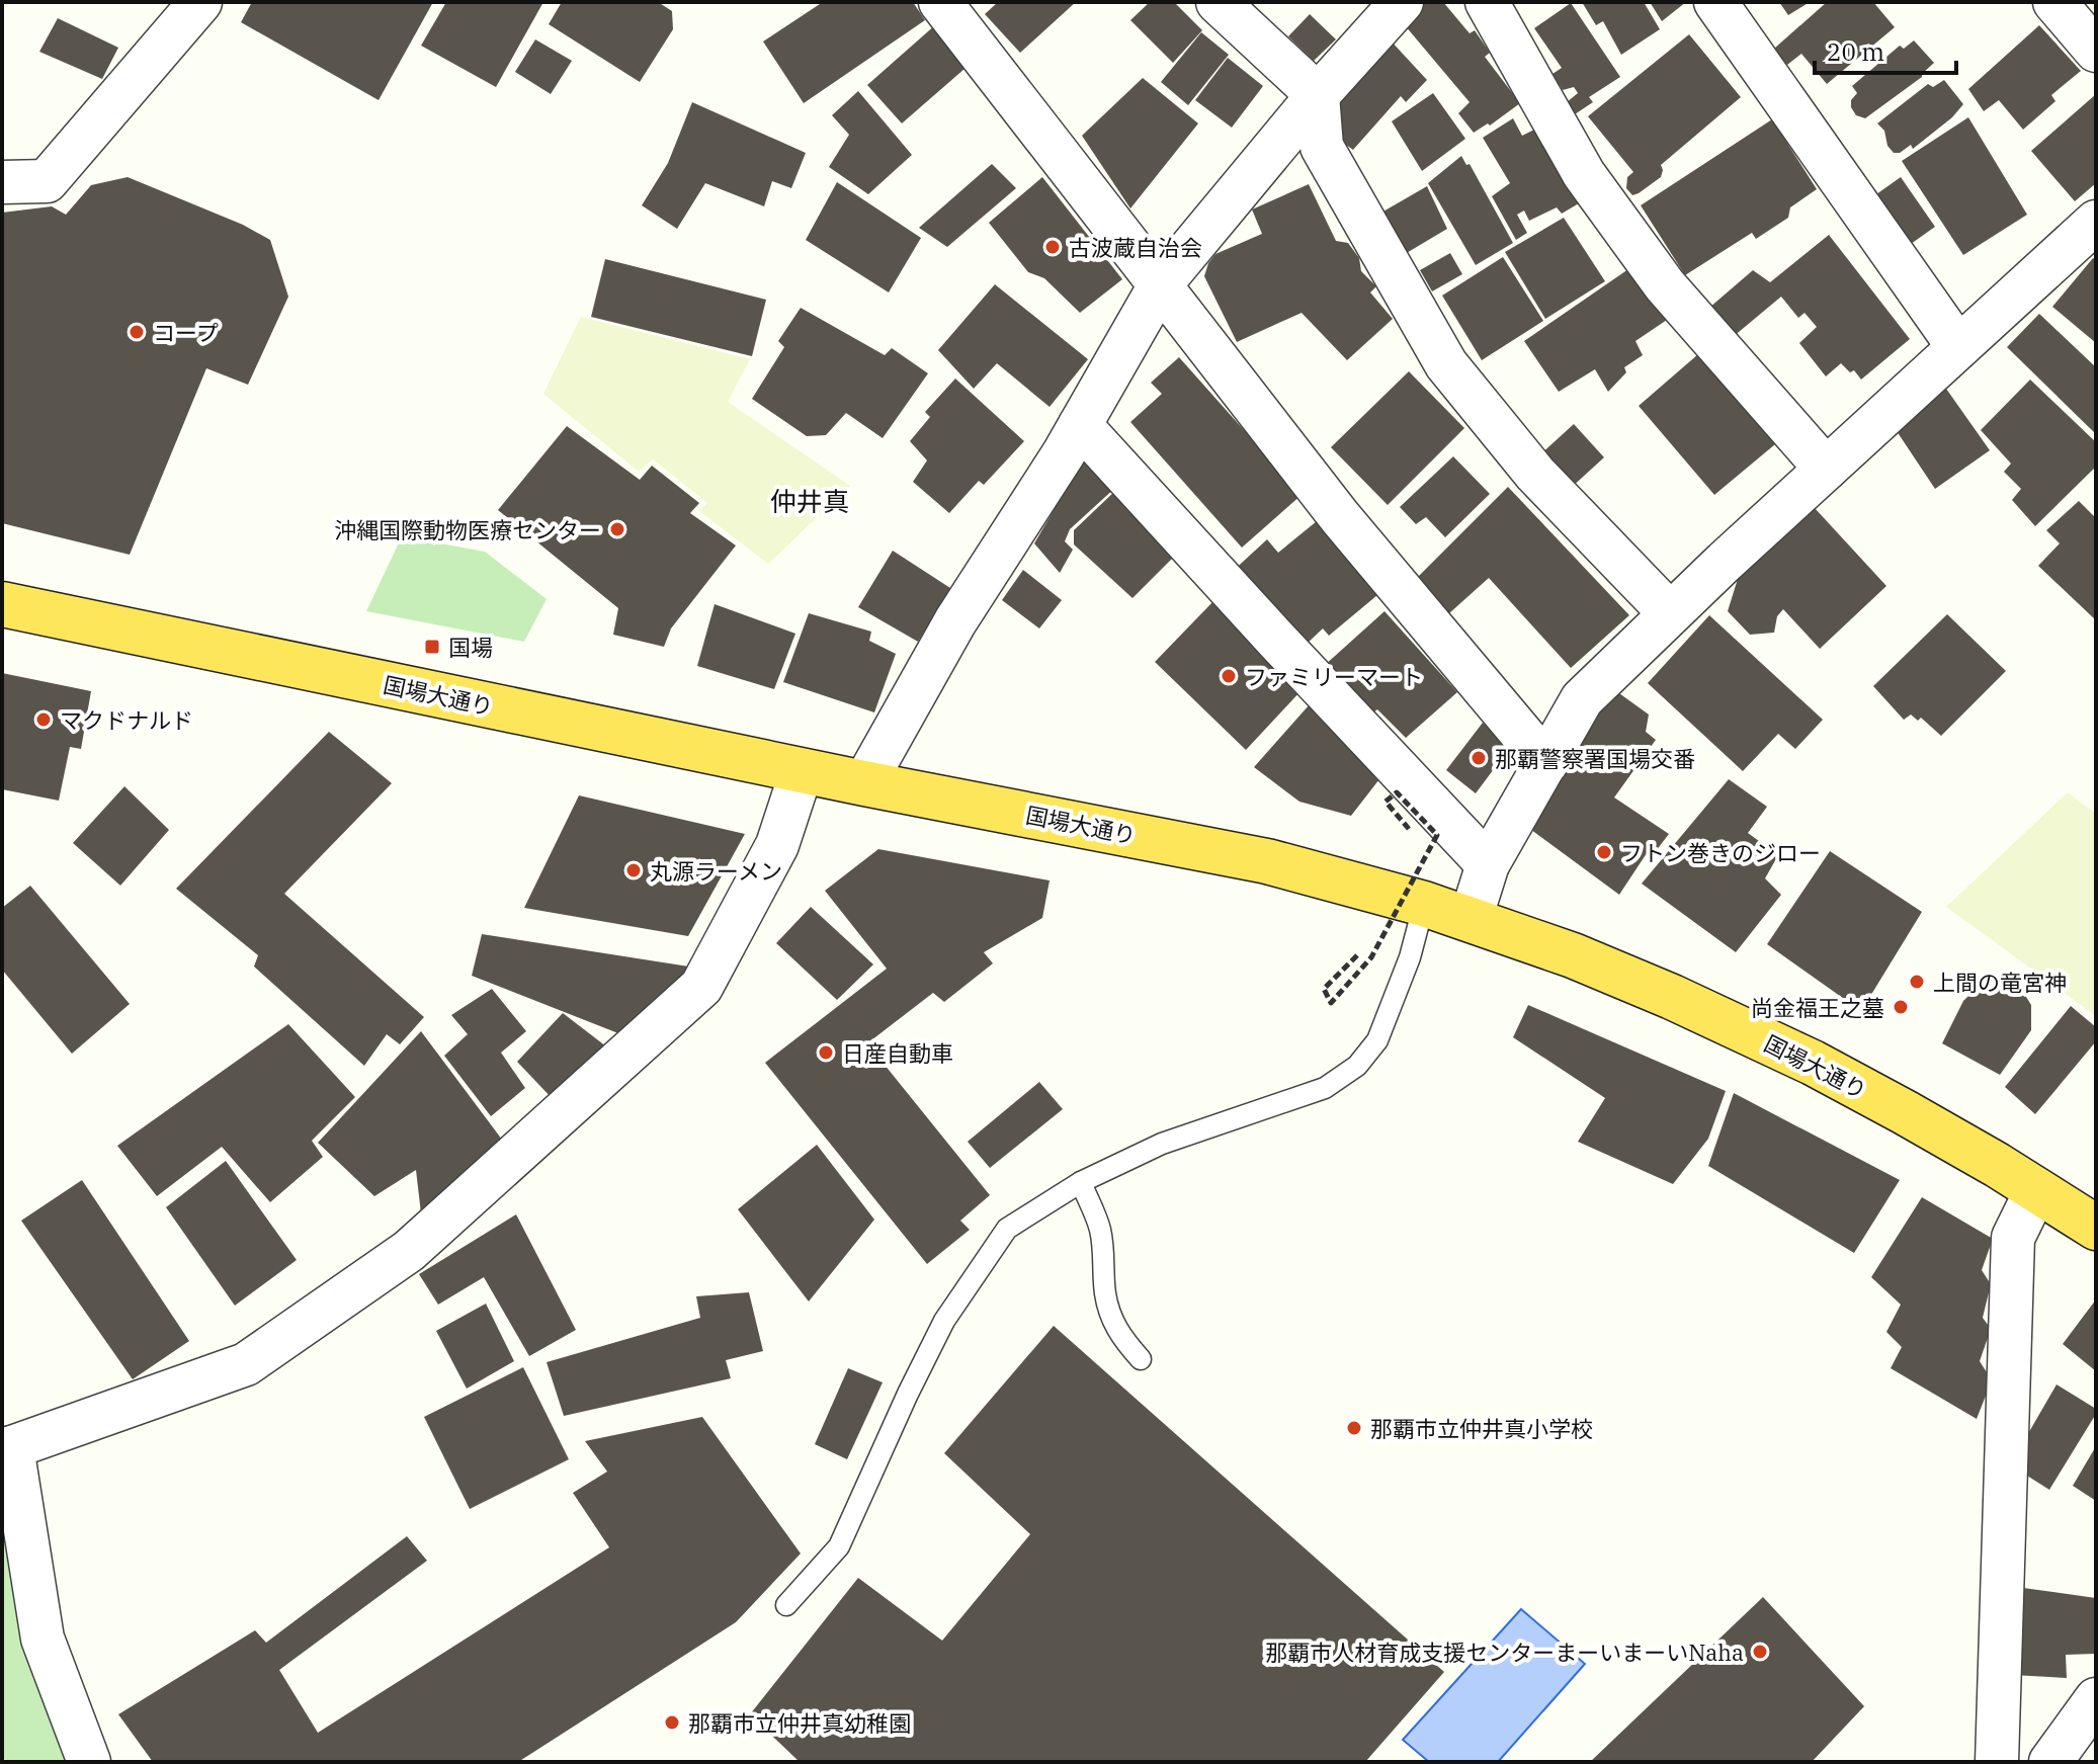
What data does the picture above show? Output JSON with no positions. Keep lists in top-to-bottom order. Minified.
{"streets":{"highway":["国場大通り"]},"districts":["仲井真"],"places":{"other":["古波蔵自治会","コープ","沖縄国際動物医療センター","ファミリーマート","マクドナルド","那覇警察署国場交番","フトン巻きのジロー","丸源ラーメン","上間の竜宮神","尚金福王之墓","日産自動車","那覇市立仲井真小学校","那覇市人材育成支援センターまーいまーいNaha","那覇市立仲井真幼稚園"],"transit":["国場"]},"scale_bar":"20 m"}
